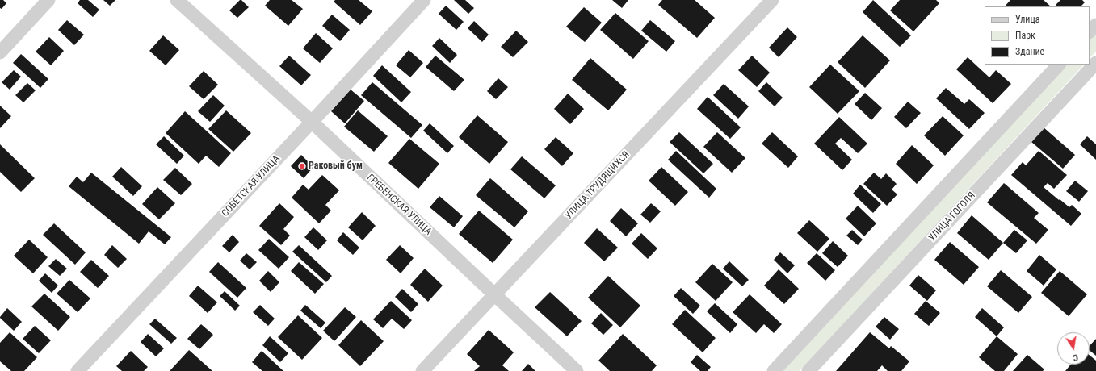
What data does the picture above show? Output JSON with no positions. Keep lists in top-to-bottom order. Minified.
{"streets":{"street":["УЛИЦА ТРУДЯЩИХСЯ","СОВЕТСКАЯ УЛИЦА","ГРЕБЕНСКАЯ УЛИЦА","УЛИЦА ГОГОЛЯ"]},"crossings":[["УЛИЦА ТРУДЯЩИХСЯ","ГРЕБЕНСКАЯ УЛИЦА"],["СОВЕТСКАЯ УЛИЦА","ГРЕБЕНСКАЯ УЛИЦА"]],"places":["Раковый бум"],"legend":["Улица","Парк","Здание"],"north":"bottom"}
